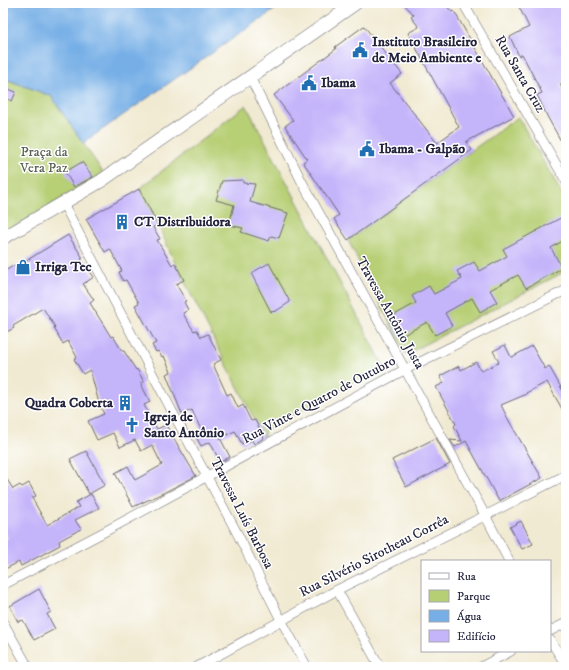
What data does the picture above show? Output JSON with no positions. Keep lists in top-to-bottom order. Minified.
{"streets":{"street":["Rua Santa Cruz","Travessa Antônio Justa","Rua Vinte e Quatro de Outubro","Travessa Luís Barbosa","Rua Silvério Sirotheau Corrêa"]},"crossings":[["Travessa Antônio Justa","Rua Vinte e Quatro de Outubro"],["Travessa Antônio Justa","Rua Silvério Sirotheau Corrêa"],["Rua Vinte e Quatro de Outubro","Travessa Luís Barbosa"],["Travessa Luís Barbosa","Rua Silvério Sirotheau Corrêa"]],"parks":["Praça da Vera Paz"],"places":{"public building":["Instituto Brasileiro de Meio Ambiente e","Ibama","Ibama - Galpão"],"building":["CT Distribuidora","Quadra Coberta"],"shop":["Irriga Tec"],"church":["Igreja de Santo Antônio"]},"legend":["Rua","Parque","Água","Edifício"]}
